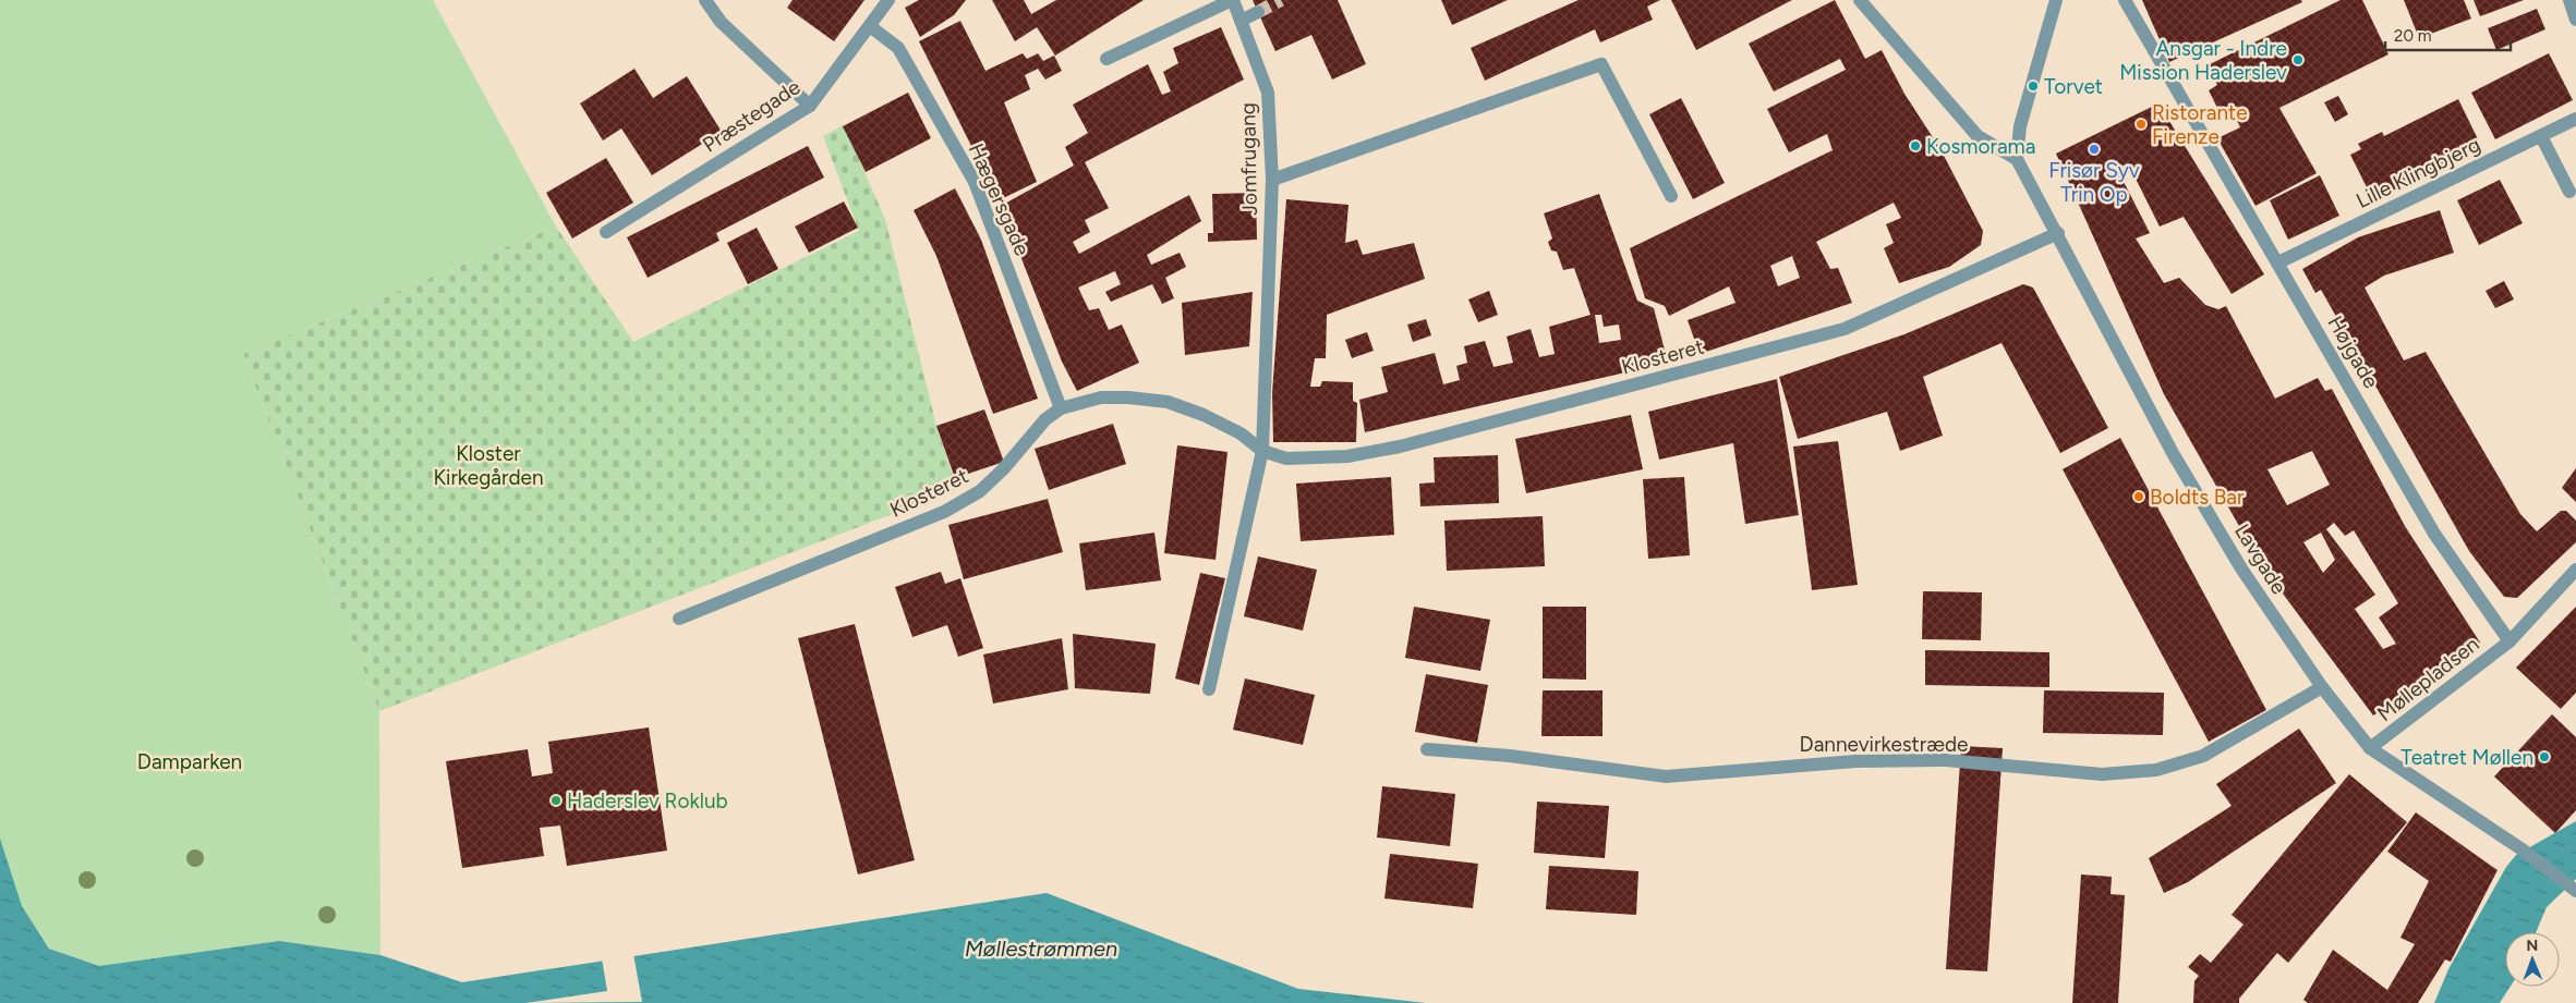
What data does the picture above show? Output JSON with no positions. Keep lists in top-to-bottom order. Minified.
{"streets":{"street":["Præstegade","Jomfrugang","Lille Klingbjerg","Hægersgade","Højgade","Klosteret","Lavgade","Møllepladsen","Dannevirkestræde"]},"crossings":[["Præstegade","Hægersgade"],["Jomfrugang","Klosteret"],["Lille Klingbjerg","Højgade"],["Hægersgade","Klosteret"],["Højgade","Møllepladsen"],["Klosteret","Lavgade"],["Lavgade","Møllepladsen"],["Lavgade","Dannevirkestræde"]],"water":["Møllestrømmen"],"parks":["Kloster Kirkegården","Damparken"],"places":["Ansgar - Indre Mission Haderslev","Torvet","Ristorante Firenze","Kosmorama","Frisør Syv Trin Op","Boldts Bar","Teatret Møllen","Haderslev Roklub"],"scale_bar":"20 m","north":"top"}
